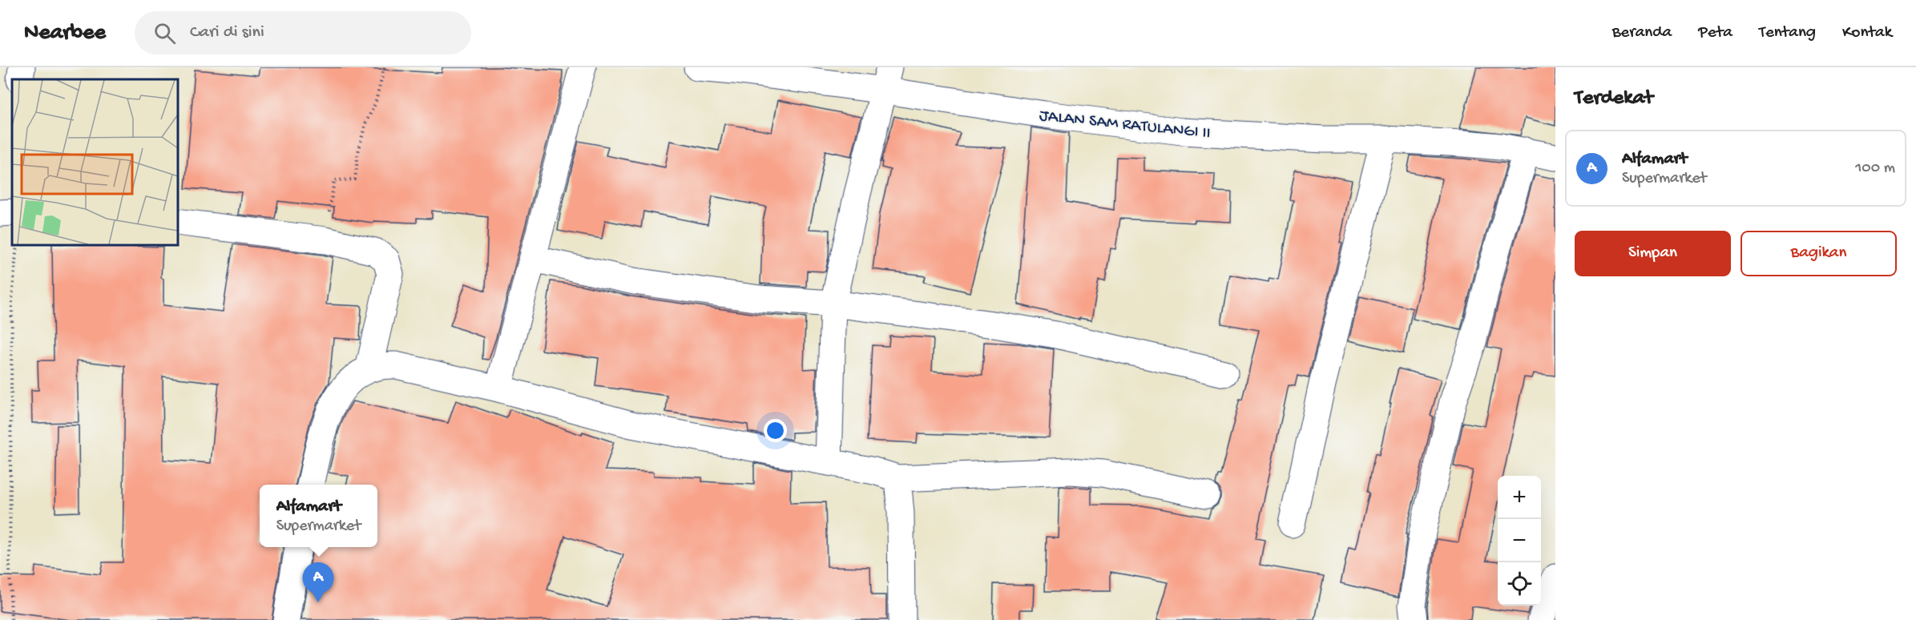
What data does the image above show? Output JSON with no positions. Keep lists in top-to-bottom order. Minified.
{"streets":{"street":["JALAN SAM RATULANGI II"]},"page":{"header":"Nearbee","search":"Cari di sini","nav":["Beranda","Peta","Tentang","Kontak"],"heading":"Terdekat","list":[{"mark":"A","name":"Alfamart","note":"Supermarket","value":"100 m"}],"buttons":["Simpan","Bagikan"],"map_buttons":["+","−"],"popup":["Alfamart","Supermarket"],"pins":"A"}}
